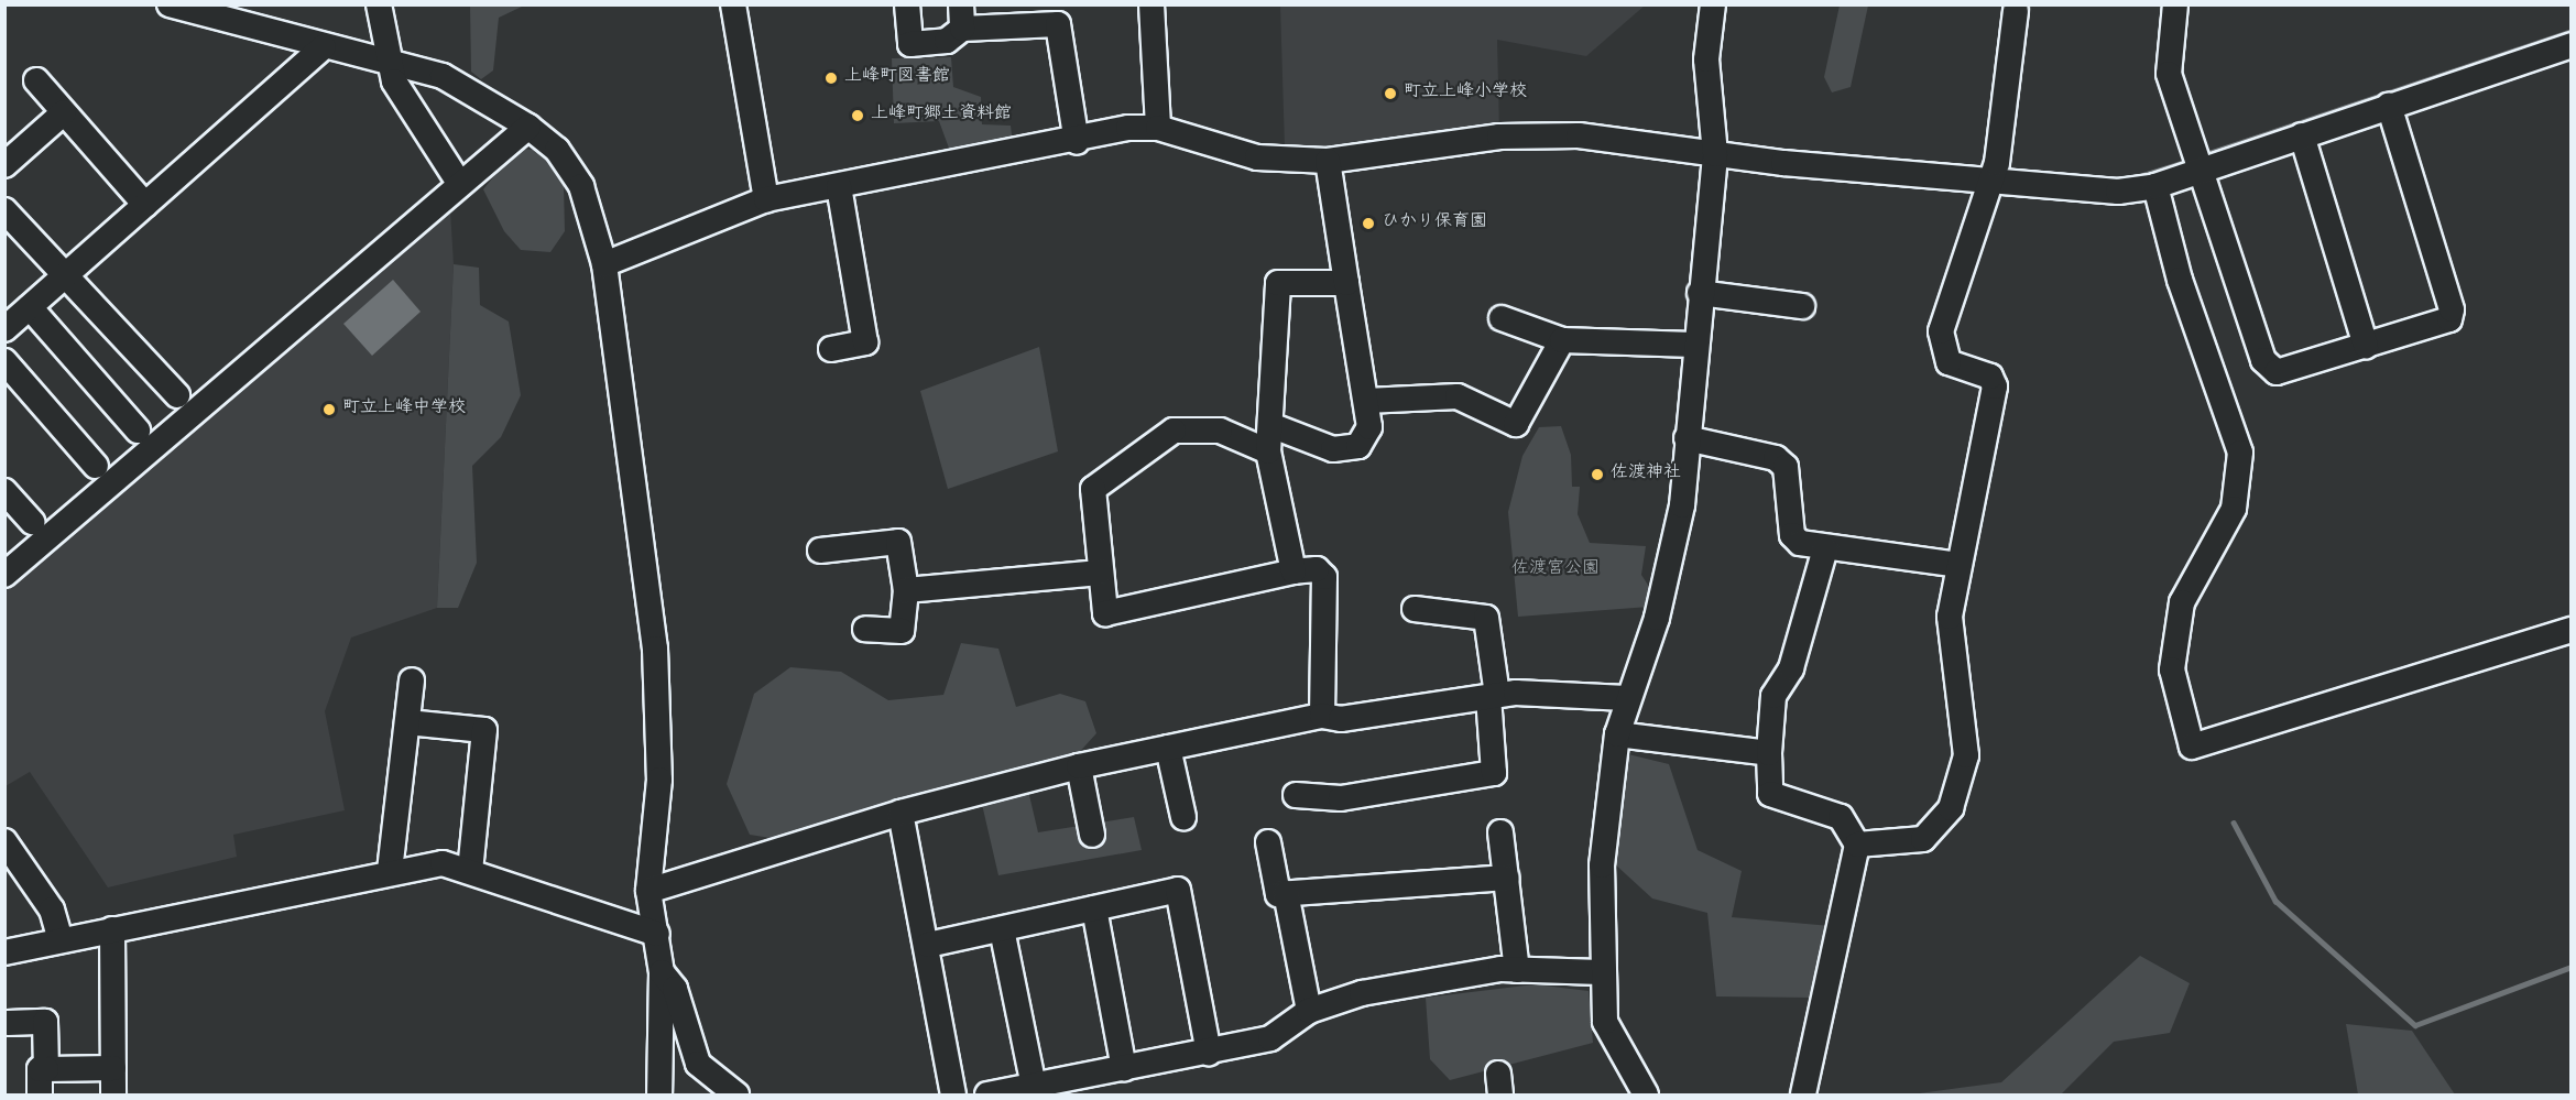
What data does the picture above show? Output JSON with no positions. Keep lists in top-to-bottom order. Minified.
{"parks":["佐渡宮公園"],"places":["上峰町図書館","町立上峰小学校","上峰町郷土資料館","ひかり保育園","町立上峰中学校","佐渡神社"]}
